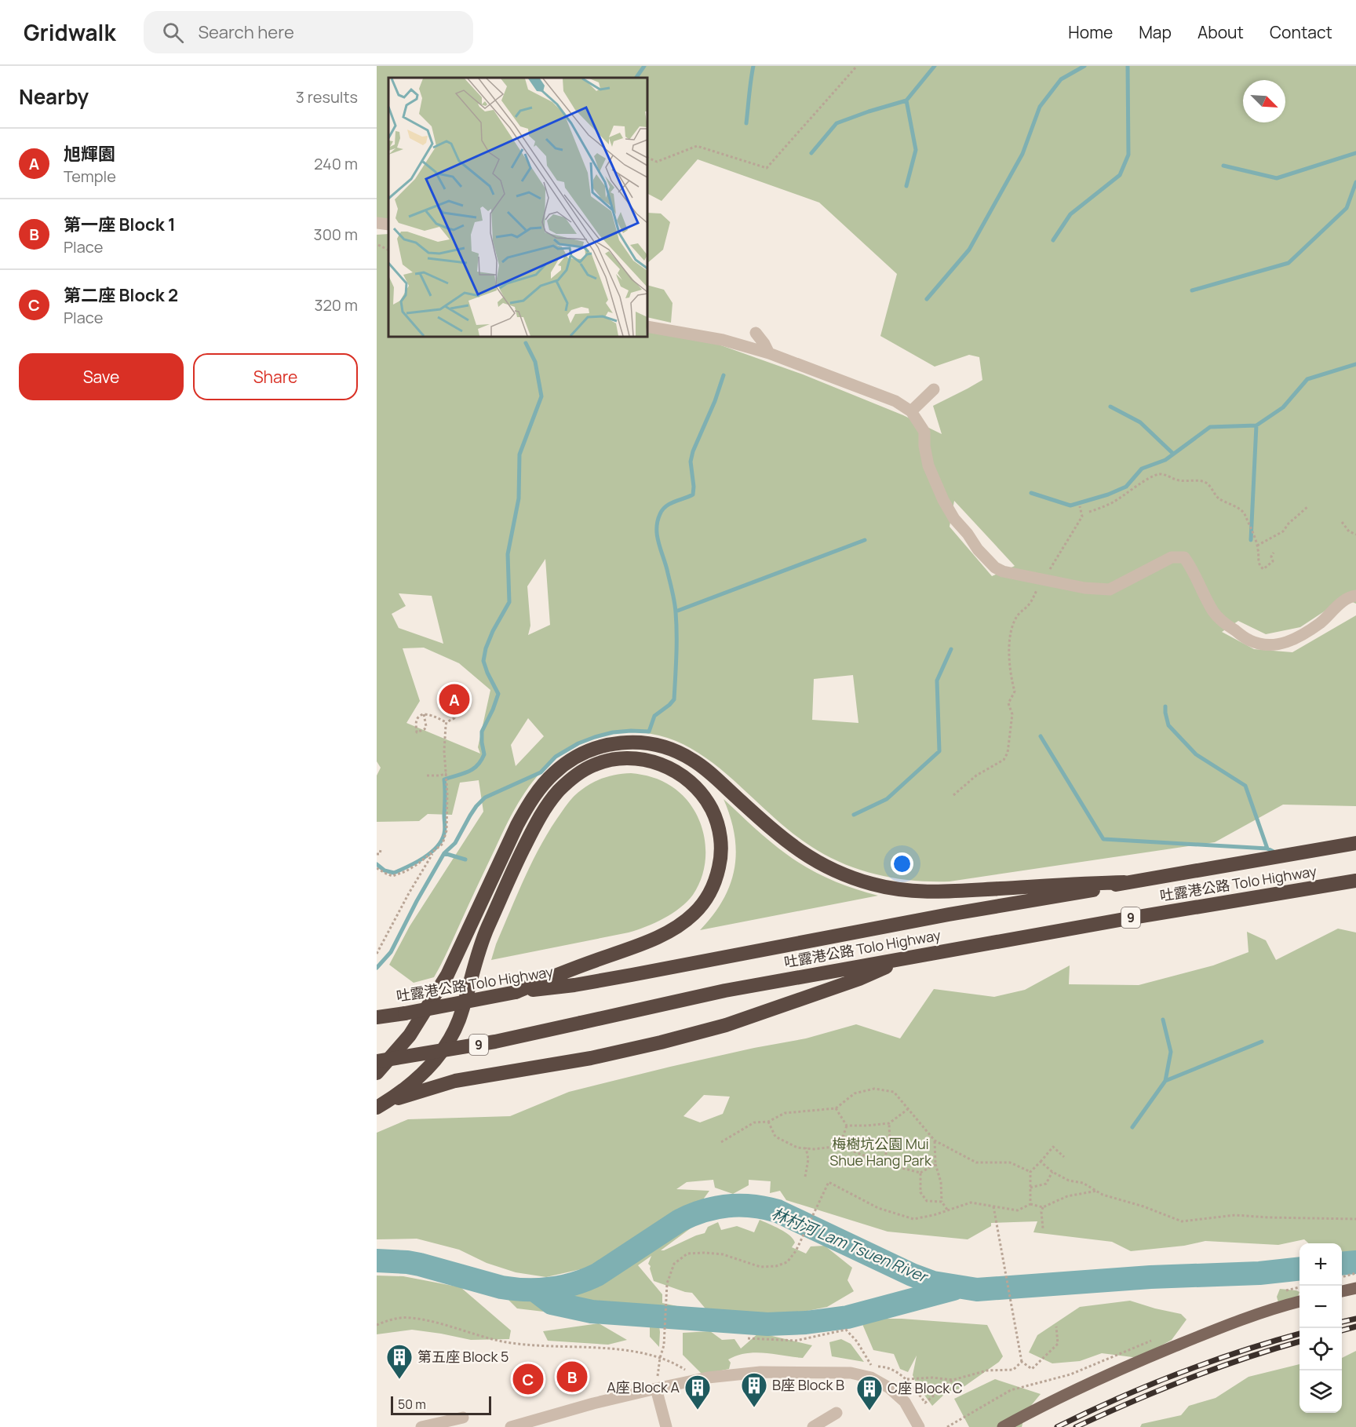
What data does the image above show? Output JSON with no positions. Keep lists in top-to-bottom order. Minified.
{"streets":{"highway":["吐露港公路 Tolo Highway","9"]},"water":["林村河 Lam Tsuen River"],"parks":["梅樹坑公園 Mui Shue Hang Park"],"places":{"building":["第五座 Block 5","B座 Block B","A座 Block A","C座 Block C"]},"scale_bar":"50 m","north":"bottom right","page":{"header":"Gridwalk","search":"Search here","nav":["Home","Map","About","Contact"],"heading":["Nearby","3 results"],"list":[{"mark":"A","name":"旭輝園","note":"Temple","value":"240 m"},{"mark":"B","name":"第一座 Block 1","note":"Place","value":"300 m"},{"mark":"C","name":"第二座 Block 2","note":"Place","value":"320 m"}],"buttons":["Save","Share"],"pins":["A","B","C"],"map_buttons":["+","−"],"scale":"50 m"}}
